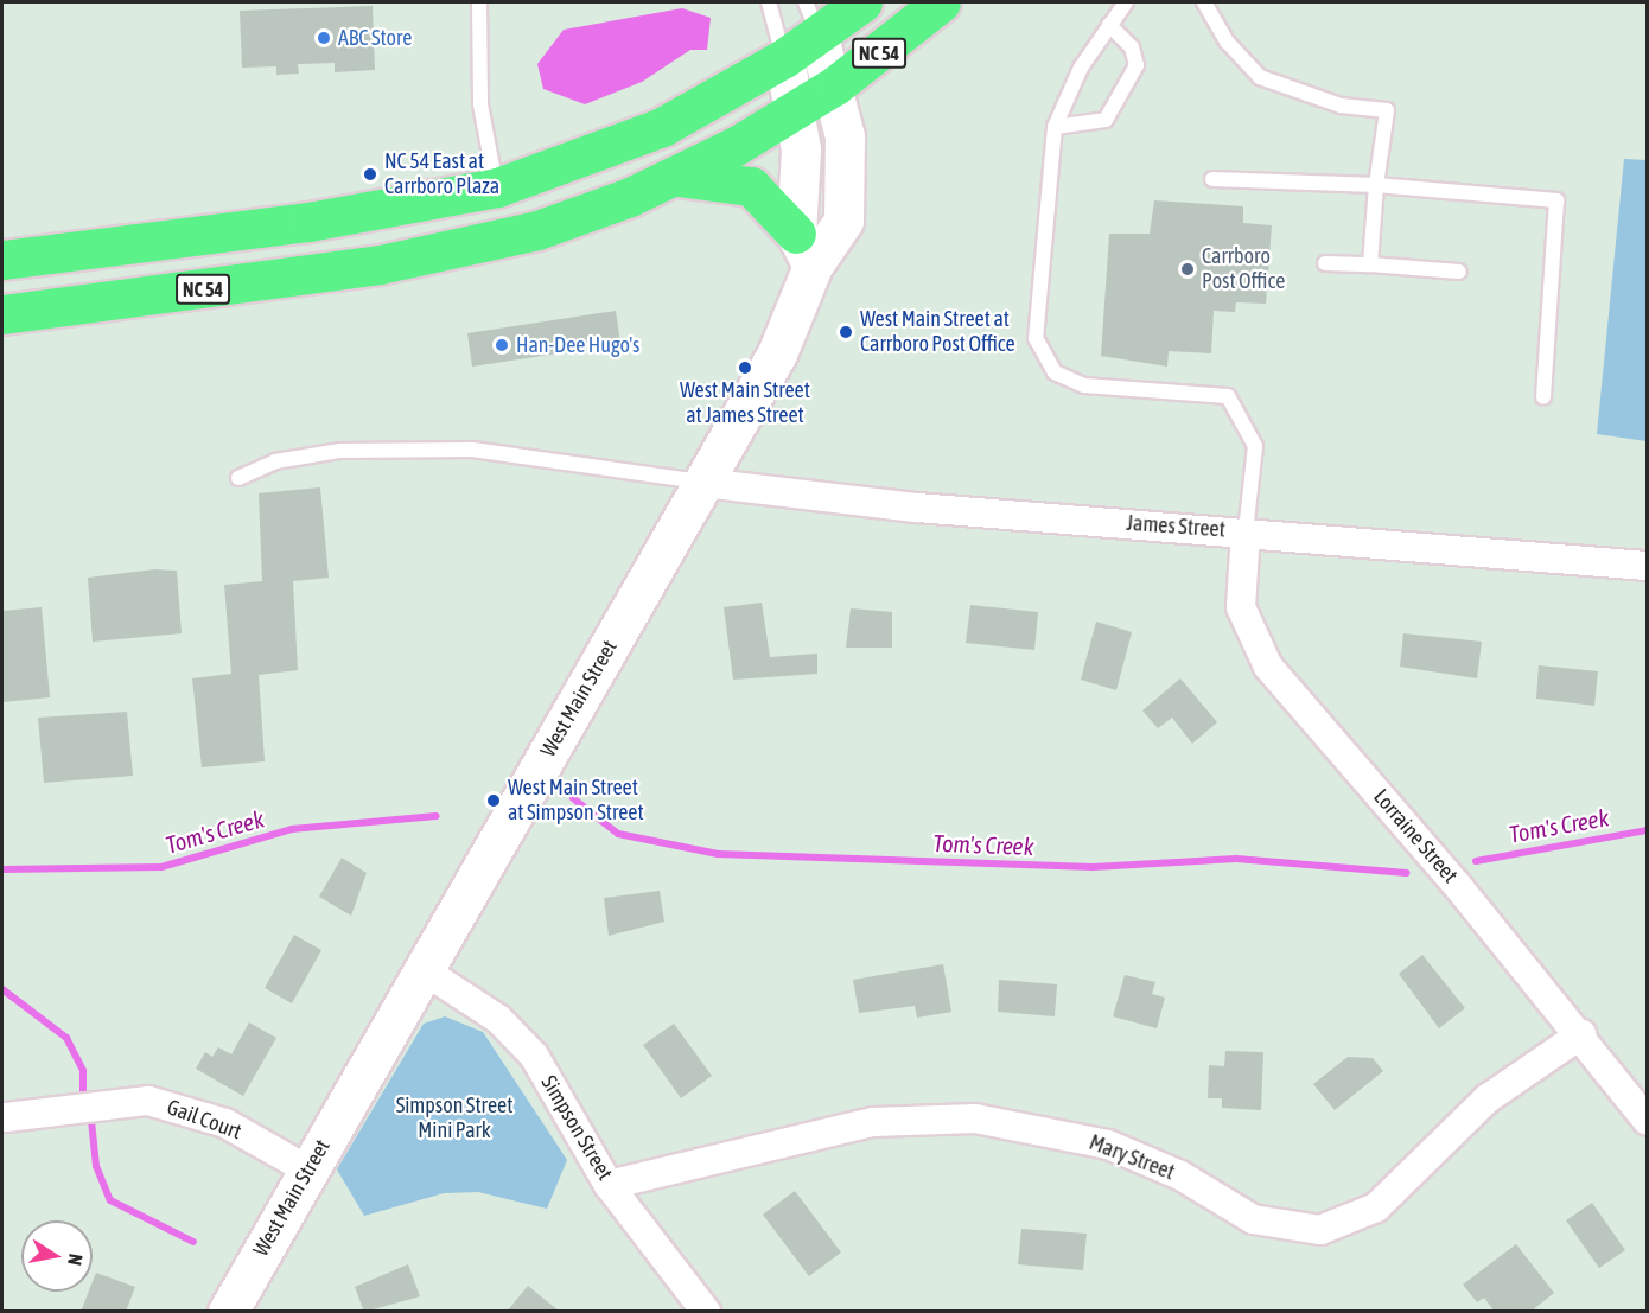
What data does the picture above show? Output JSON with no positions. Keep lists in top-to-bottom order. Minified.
{"streets":{"highway":["NC 54"],"main road":["West Main Street"],"street":["James Street","Lorraine Street","Gail Court","Simpson Street","Mary Street"]},"crossings":[["NC 54","West Main Street"],["James Street","West Main Street"],["James Street","Lorraine Street"],["West Main Street","Gail Court"],["West Main Street","Simpson Street"],["Lorraine Street","Mary Street"],["Simpson Street","Mary Street"]],"water":["Tom's Creek"],"parks":["Simpson Street Mini Park"],"places":["ABC Store","NC 54 East at Carrboro Plaza","Carrboro Post Office","West Main Street at Carrboro Post Office","Han-Dee Hugo's","West Main Street at James Street","West Main Street at Simpson Street"],"north":"right"}
